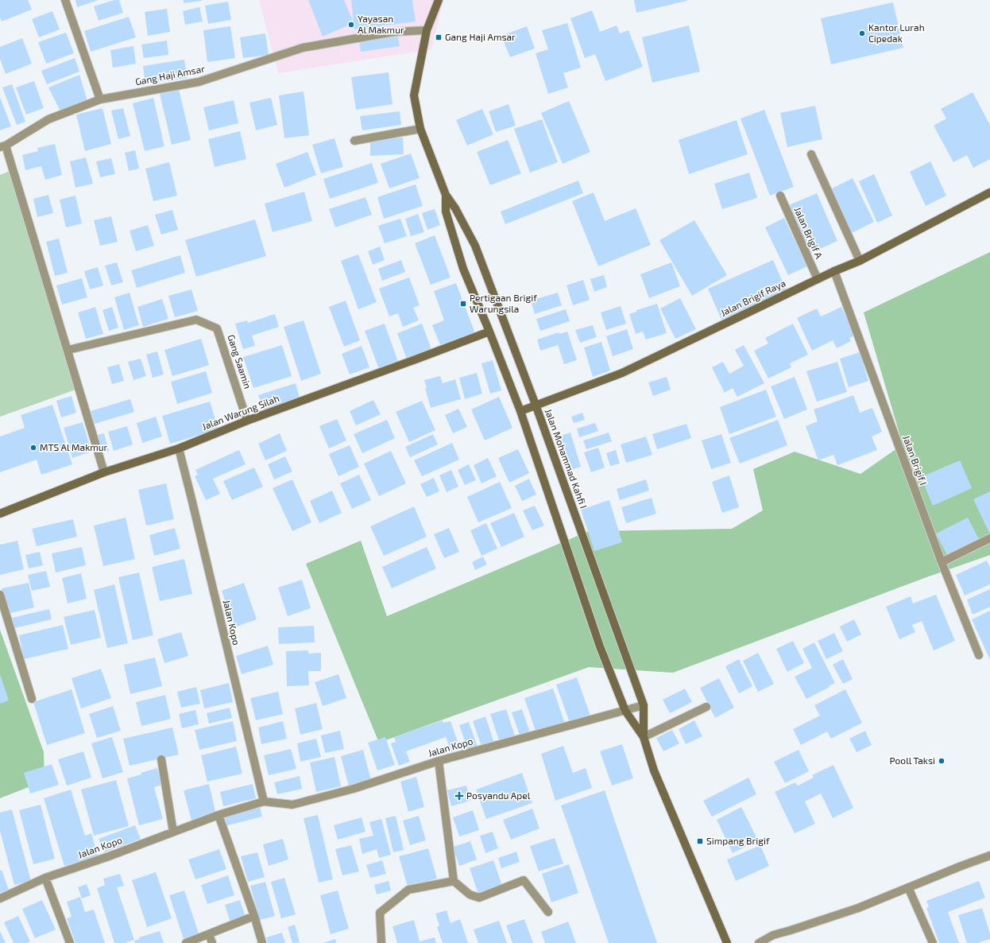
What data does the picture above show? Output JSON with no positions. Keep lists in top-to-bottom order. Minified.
{"streets":{"main road":["Jalan Brigif Raya","Jalan Warung Silah","Jalan Mohammad Kahfi I"],"street":["Gang Haji Amsar","Jalan Brigif A","Gang Saamin","Jalan Brigif I","Jalan Kopo"]},"crossings":[["Gang Haji Amsar","Jalan Mohammad Kahfi I"],["Jalan Brigif A","Jalan Brigif Raya"],["Jalan Brigif Raya","Jalan Mohammad Kahfi I"],["Jalan Brigif Raya","Jalan Brigif I"],["Gang Saamin","Jalan Warung Silah"],["Jalan Warung Silah","Jalan Mohammad Kahfi I"],["Jalan Warung Silah","Jalan Kopo"],["Jalan Mohammad Kahfi I","Jalan Kopo"]],"places":{"other":["Yayasan Al Makmur","Kantor Lurah Cipedak","MTS Al Makmur","Pooll Taksi"],"transit":["Gang Haji Amsar","Pertigaan Brigif Warungsila","Simpang Brigif"],"health":["Posyandu Apel"]}}
